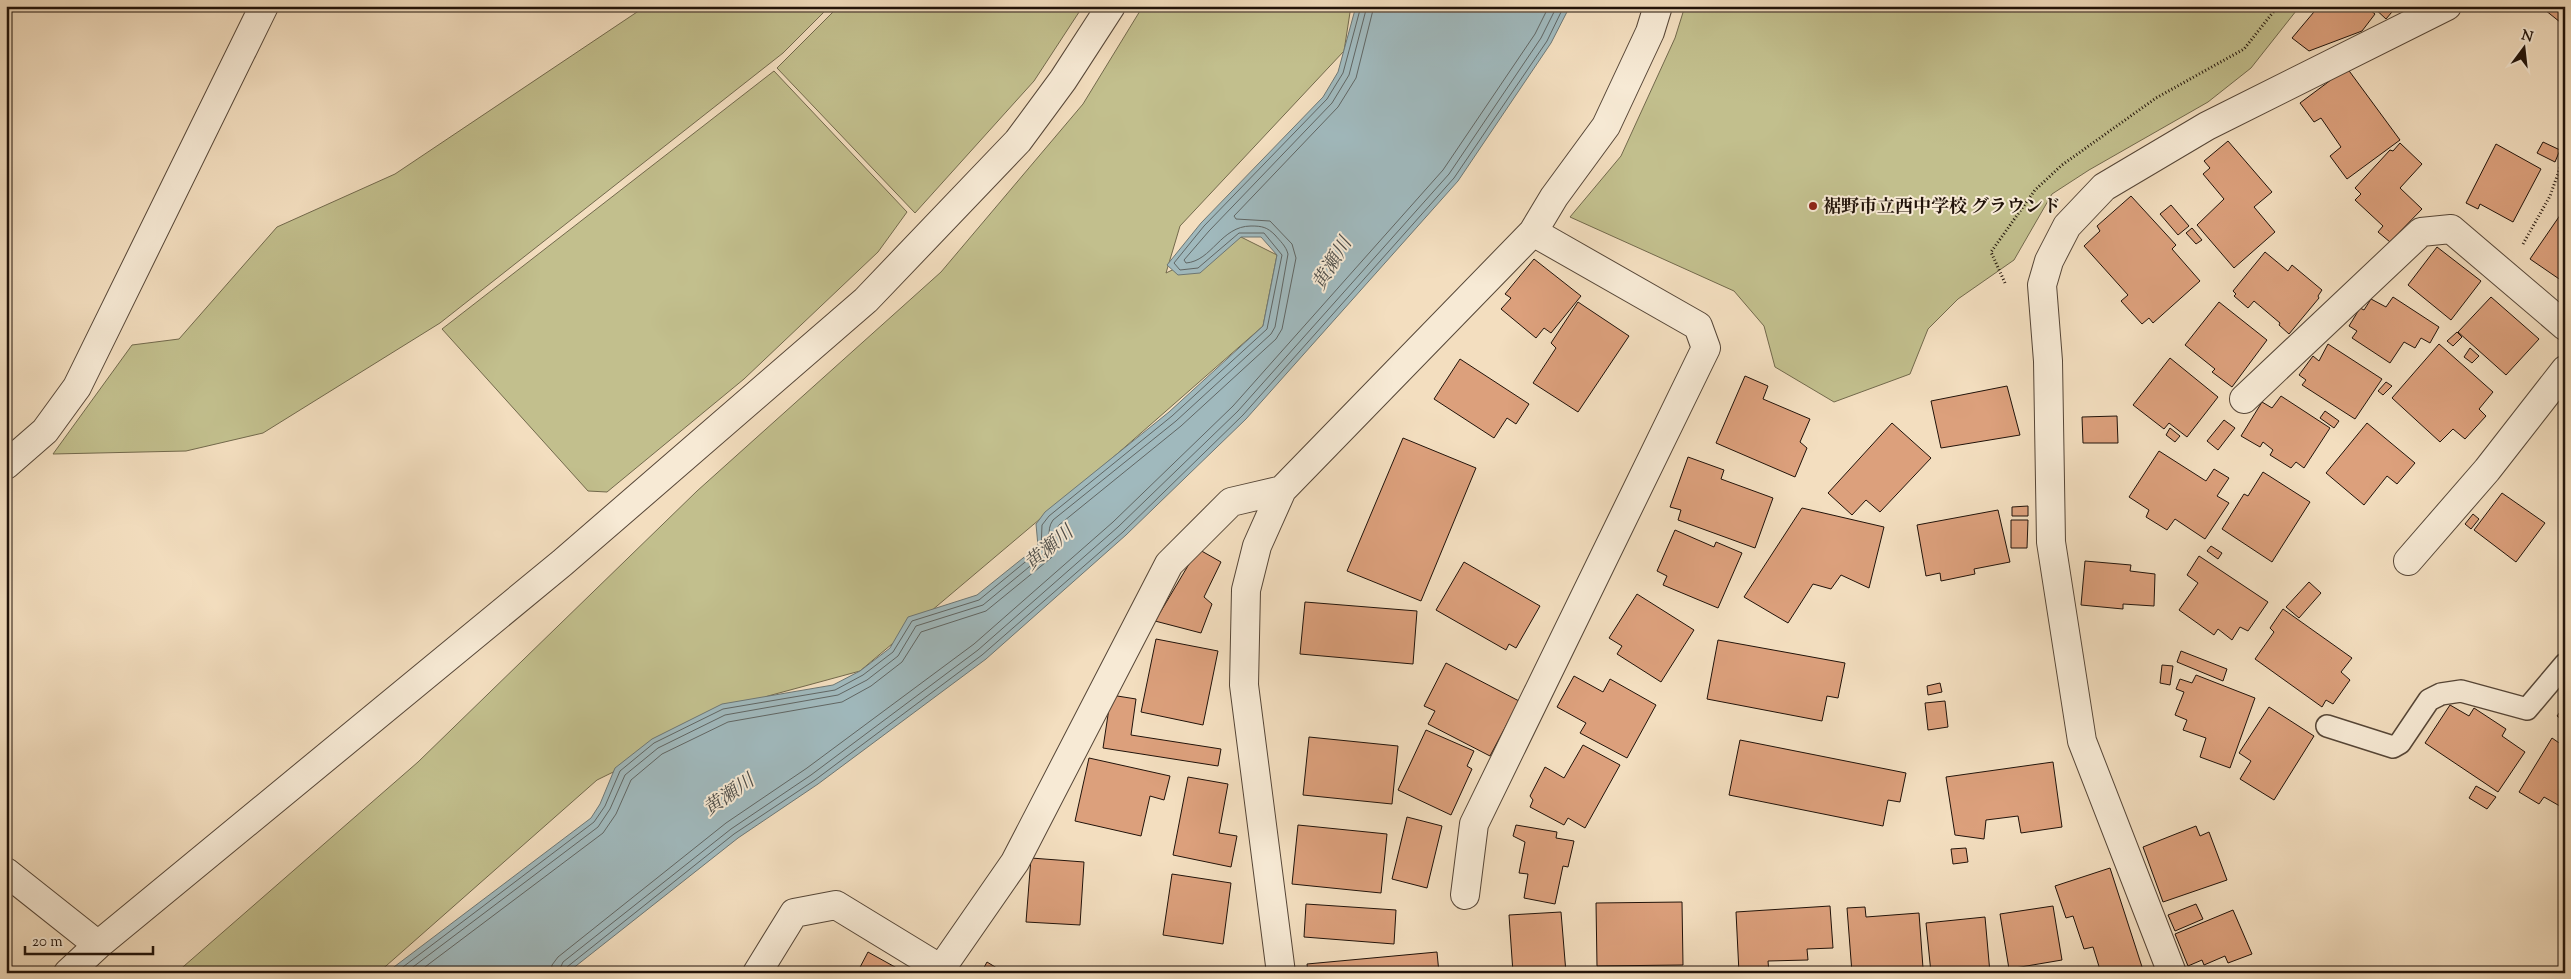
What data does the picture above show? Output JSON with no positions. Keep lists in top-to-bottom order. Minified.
{"water":["黄瀬川"],"places":["裾野市立西中学校 グラウンド"],"scale_bar":"20 m","north":"top"}
